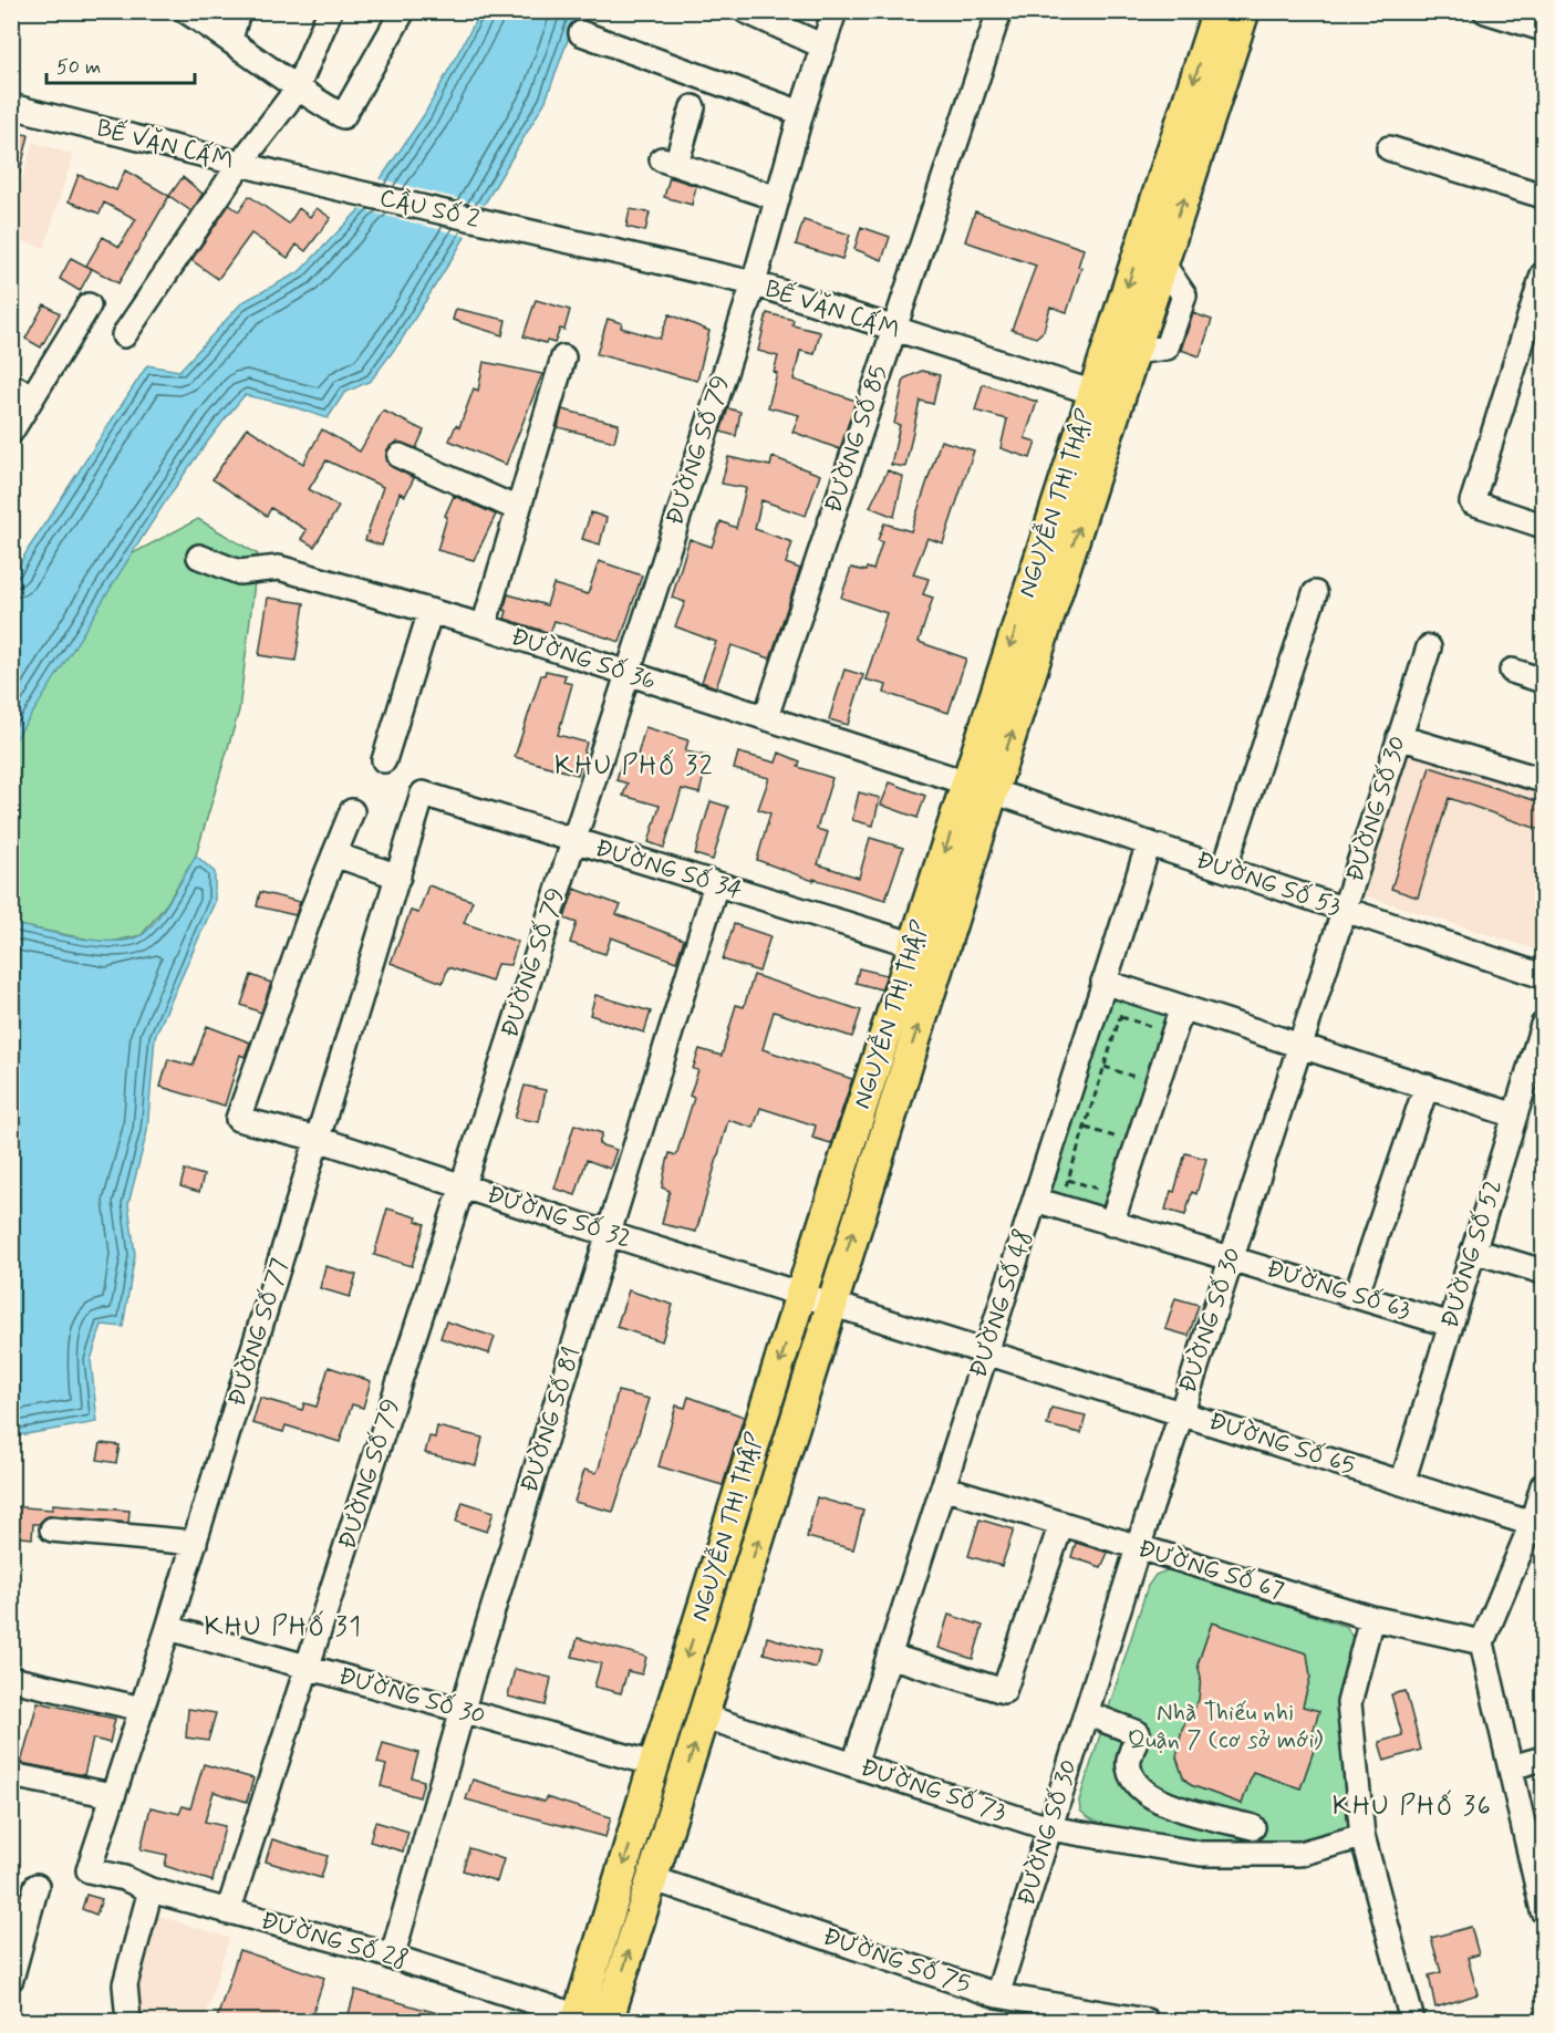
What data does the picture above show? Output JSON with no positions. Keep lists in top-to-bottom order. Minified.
{"streets":{"main road":["NGUYỄN THỊ THẬP"],"street":["BẾ VĂN CẤM","CẦU SỐ 2","ĐƯỜNG SỐ 85","ĐƯỜNG SỐ 79","ĐƯỜNG SỐ 36","ĐƯỜNG SỐ 30","ĐƯỜNG SỐ 34","ĐƯỜNG SỐ 53","ĐƯỜNG SỐ 32","ĐƯỜNG SỐ 52","ĐƯỜNG SỐ 63","ĐƯỜNG SỐ 48","ĐƯỜNG SỐ 77","ĐƯỜNG SỐ 81","ĐƯỜNG SỐ 65","ĐƯỜNG SỐ 67","ĐƯỜNG SỐ 73","ĐƯỜNG SỐ 28","ĐƯỜNG SỐ 75"]},"crossings":[["BẾ VĂN CẤM","CẦU SỐ 2"],["BẾ VĂN CẤM","ĐƯỜNG SỐ 85"],["BẾ VĂN CẤM","ĐƯỜNG SỐ 79"],["BẾ VĂN CẤM","NGUYỄN THỊ THẬP"],["ĐƯỜNG SỐ 85","ĐƯỜNG SỐ 36"],["ĐƯỜNG SỐ 79","ĐƯỜNG SỐ 36"],["ĐƯỜNG SỐ 79","ĐƯỜNG SỐ 30"],["ĐƯỜNG SỐ 79","ĐƯỜNG SỐ 34"],["ĐƯỜNG SỐ 79","ĐƯỜNG SỐ 32"],["ĐƯỜNG SỐ 79","ĐƯỜNG SỐ 28"],["NGUYỄN THỊ THẬP","ĐƯỜNG SỐ 36"],["NGUYỄN THỊ THẬP","ĐƯỜNG SỐ 30"],["NGUYỄN THỊ THẬP","ĐƯỜNG SỐ 34"],["NGUYỄN THỊ THẬP","ĐƯỜNG SỐ 53"],["NGUYỄN THỊ THẬP","ĐƯỜNG SỐ 32"],["NGUYỄN THỊ THẬP","ĐƯỜNG SỐ 65"],["NGUYỄN THỊ THẬP","ĐƯỜNG SỐ 73"],["NGUYỄN THỊ THẬP","ĐƯỜNG SỐ 28"],["NGUYỄN THỊ THẬP","ĐƯỜNG SỐ 75"],["ĐƯỜNG SỐ 36","ĐƯỜNG SỐ 53"],["ĐƯỜNG SỐ 30","ĐƯỜNG SỐ 53"],["ĐƯỜNG SỐ 30","ĐƯỜNG SỐ 63"],["ĐƯỜNG SỐ 30","ĐƯỜNG SỐ 77"],["ĐƯỜNG SỐ 30","ĐƯỜNG SỐ 81"],["ĐƯỜNG SỐ 30","ĐƯỜNG SỐ 65"],["ĐƯỜNG SỐ 30","ĐƯỜNG SỐ 67"],["ĐƯỜNG SỐ 30","ĐƯỜNG SỐ 73"],["ĐƯỜNG SỐ 30","ĐƯỜNG SỐ 75"],["ĐƯỜNG SỐ 34","ĐƯỜNG SỐ 77"],["ĐƯỜNG SỐ 34","ĐƯỜNG SỐ 81"],["ĐƯỜNG SỐ 53","ĐƯỜNG SỐ 48"],["ĐƯỜNG SỐ 32","ĐƯỜNG SỐ 77"],["ĐƯỜNG SỐ 32","ĐƯỜNG SỐ 81"],["ĐƯỜNG SỐ 32","ĐƯỜNG SỐ 65"],["ĐƯỜNG SỐ 52","ĐƯỜNG SỐ 63"],["ĐƯỜNG SỐ 52","ĐƯỜNG SỐ 65"],["ĐƯỜNG SỐ 63","ĐƯỜNG SỐ 48"],["ĐƯỜNG SỐ 48","ĐƯỜNG SỐ 65"],["ĐƯỜNG SỐ 48","ĐƯỜNG SỐ 67"],["ĐƯỜNG SỐ 48","ĐƯỜNG SỐ 73"],["ĐƯỜNG SỐ 77","ĐƯỜNG SỐ 28"],["ĐƯỜNG SỐ 81","ĐƯỜNG SỐ 28"]],"districts":["KHU PHỐ 32","KHU PHỐ 31","KHU PHỐ 36"],"parks":["Nhà Thiếu nhi Quận 7 (cơ sở mới)"],"scale_bar":"50 m"}
